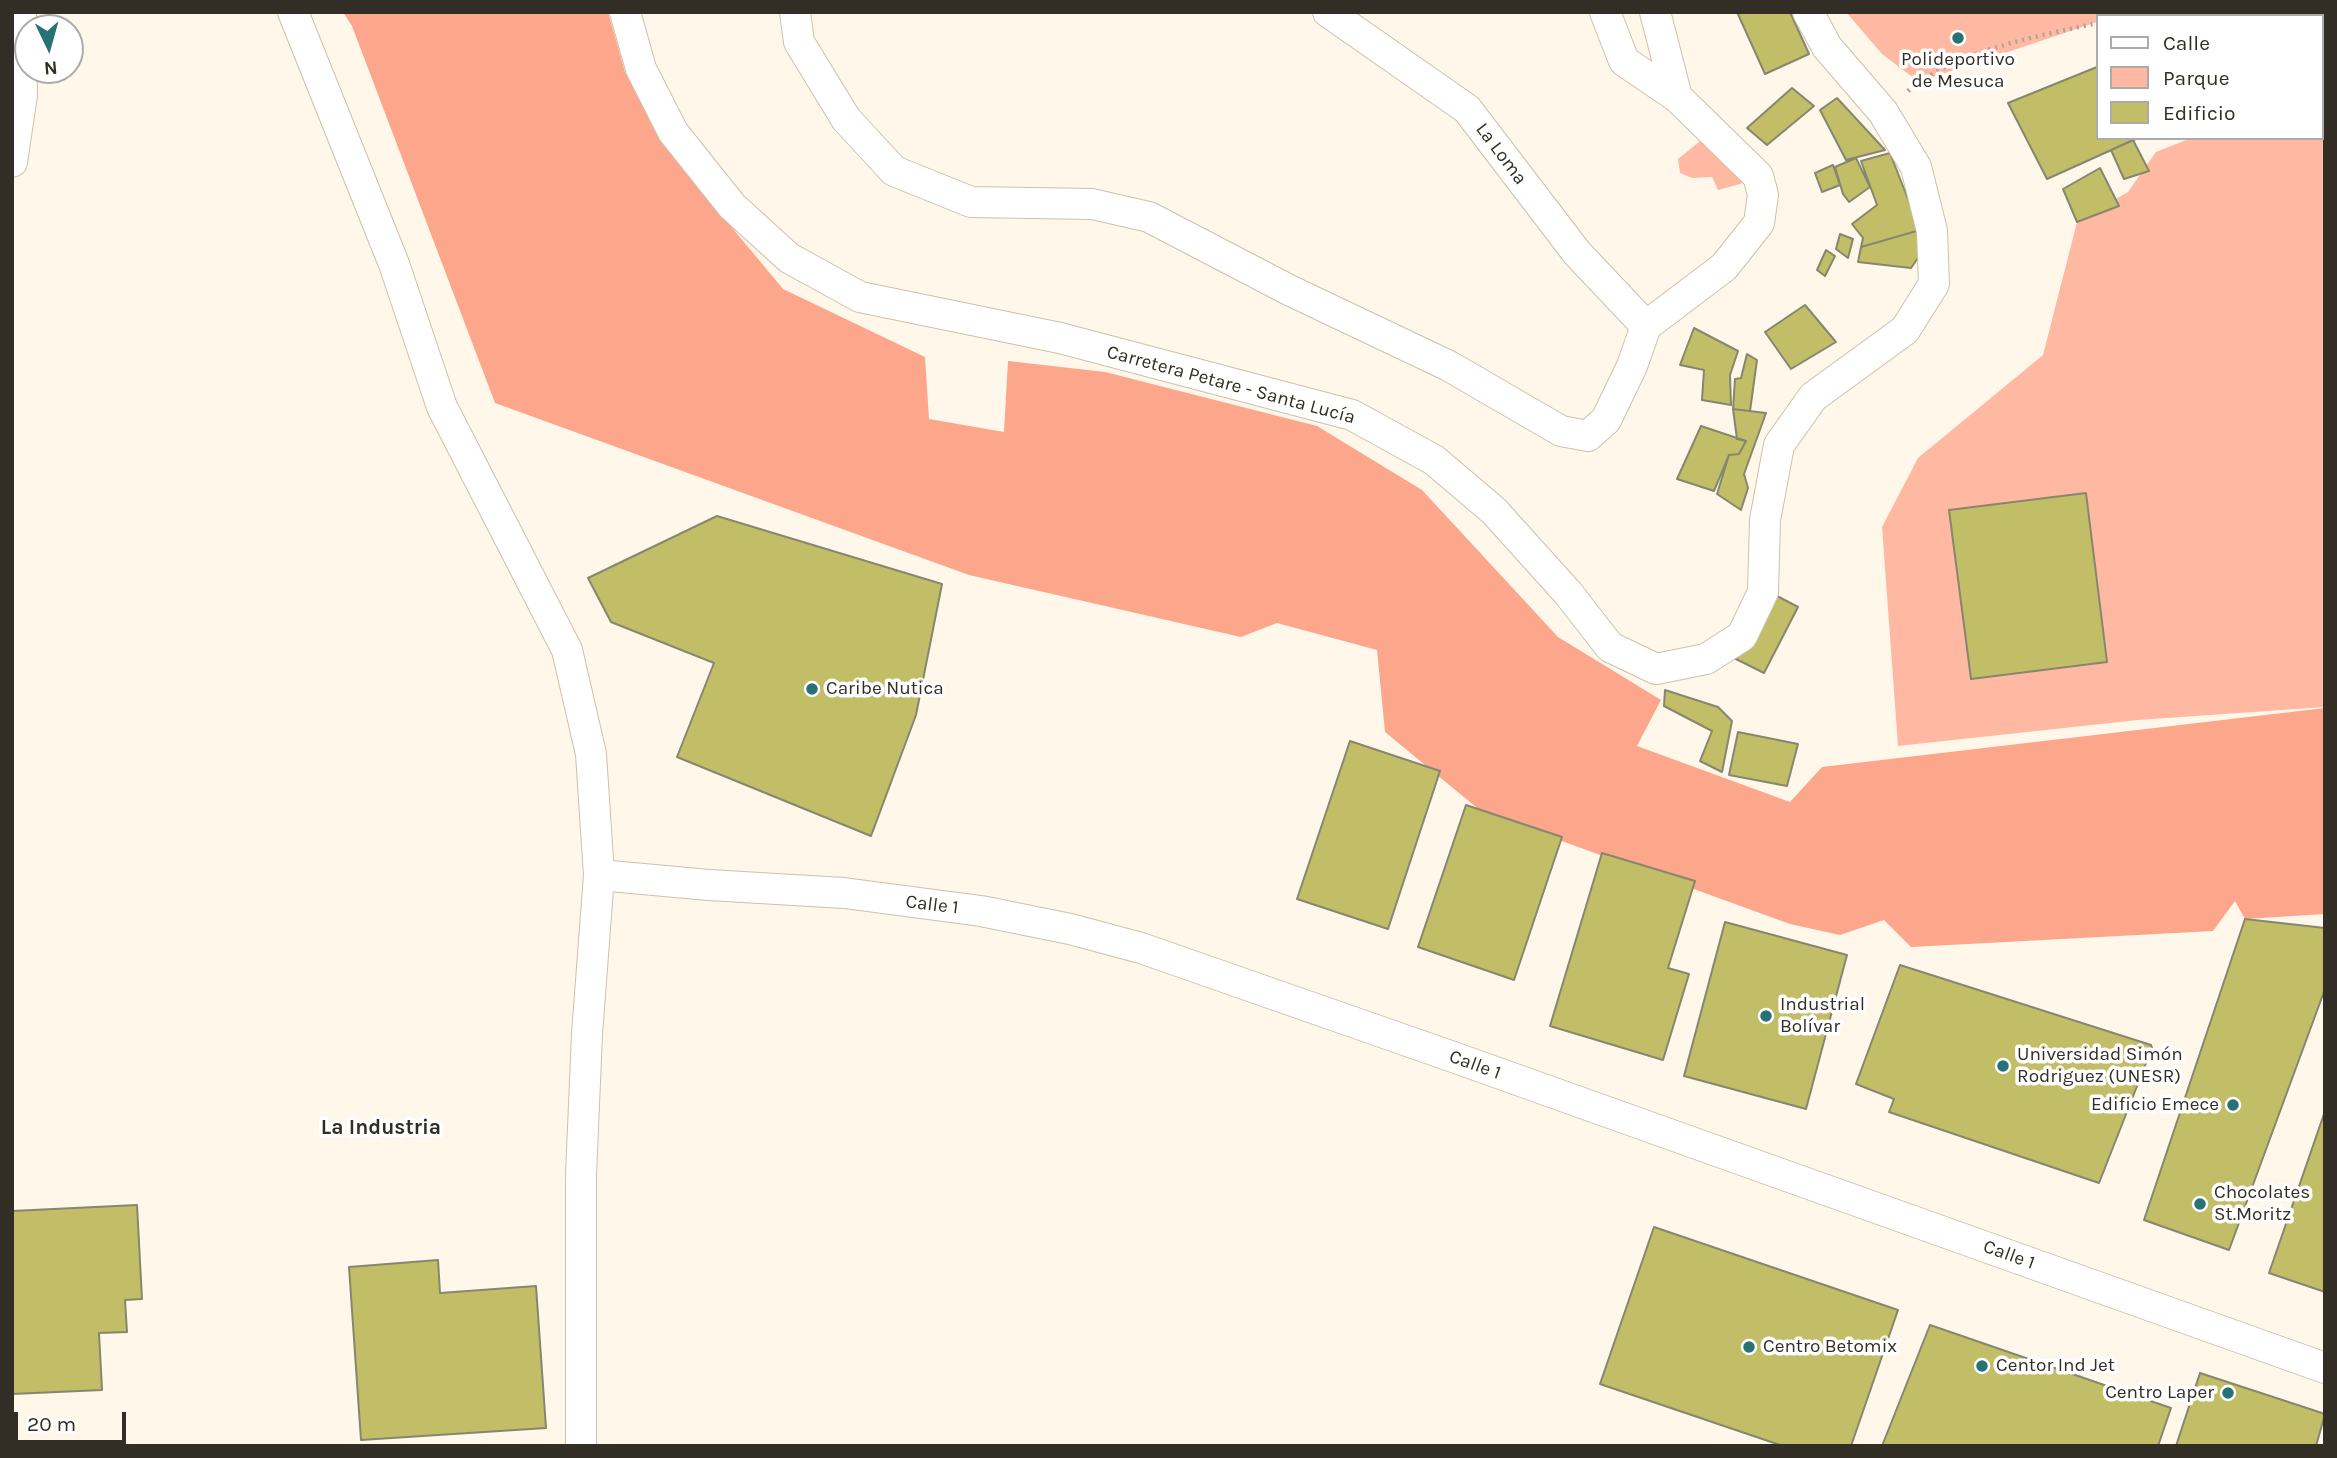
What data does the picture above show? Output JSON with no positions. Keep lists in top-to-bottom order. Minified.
{"streets":{"street":["La Loma","Carretera Petare - Santa Lucía","Calle 1"]},"districts":["La Industria"],"places":["Polideportivo de Mesuca","Caribe Nutica","Industrial Bolívar","Universidad Simón Rodriguez (UNESR)","Edificio Emece","Chocolates St.Moritz","Centro Betomix","Centor Ind Jet","Centro Laper"],"legend":["Calle","Parque","Edificio"],"scale_bar":"20 m","north":"bottom"}
